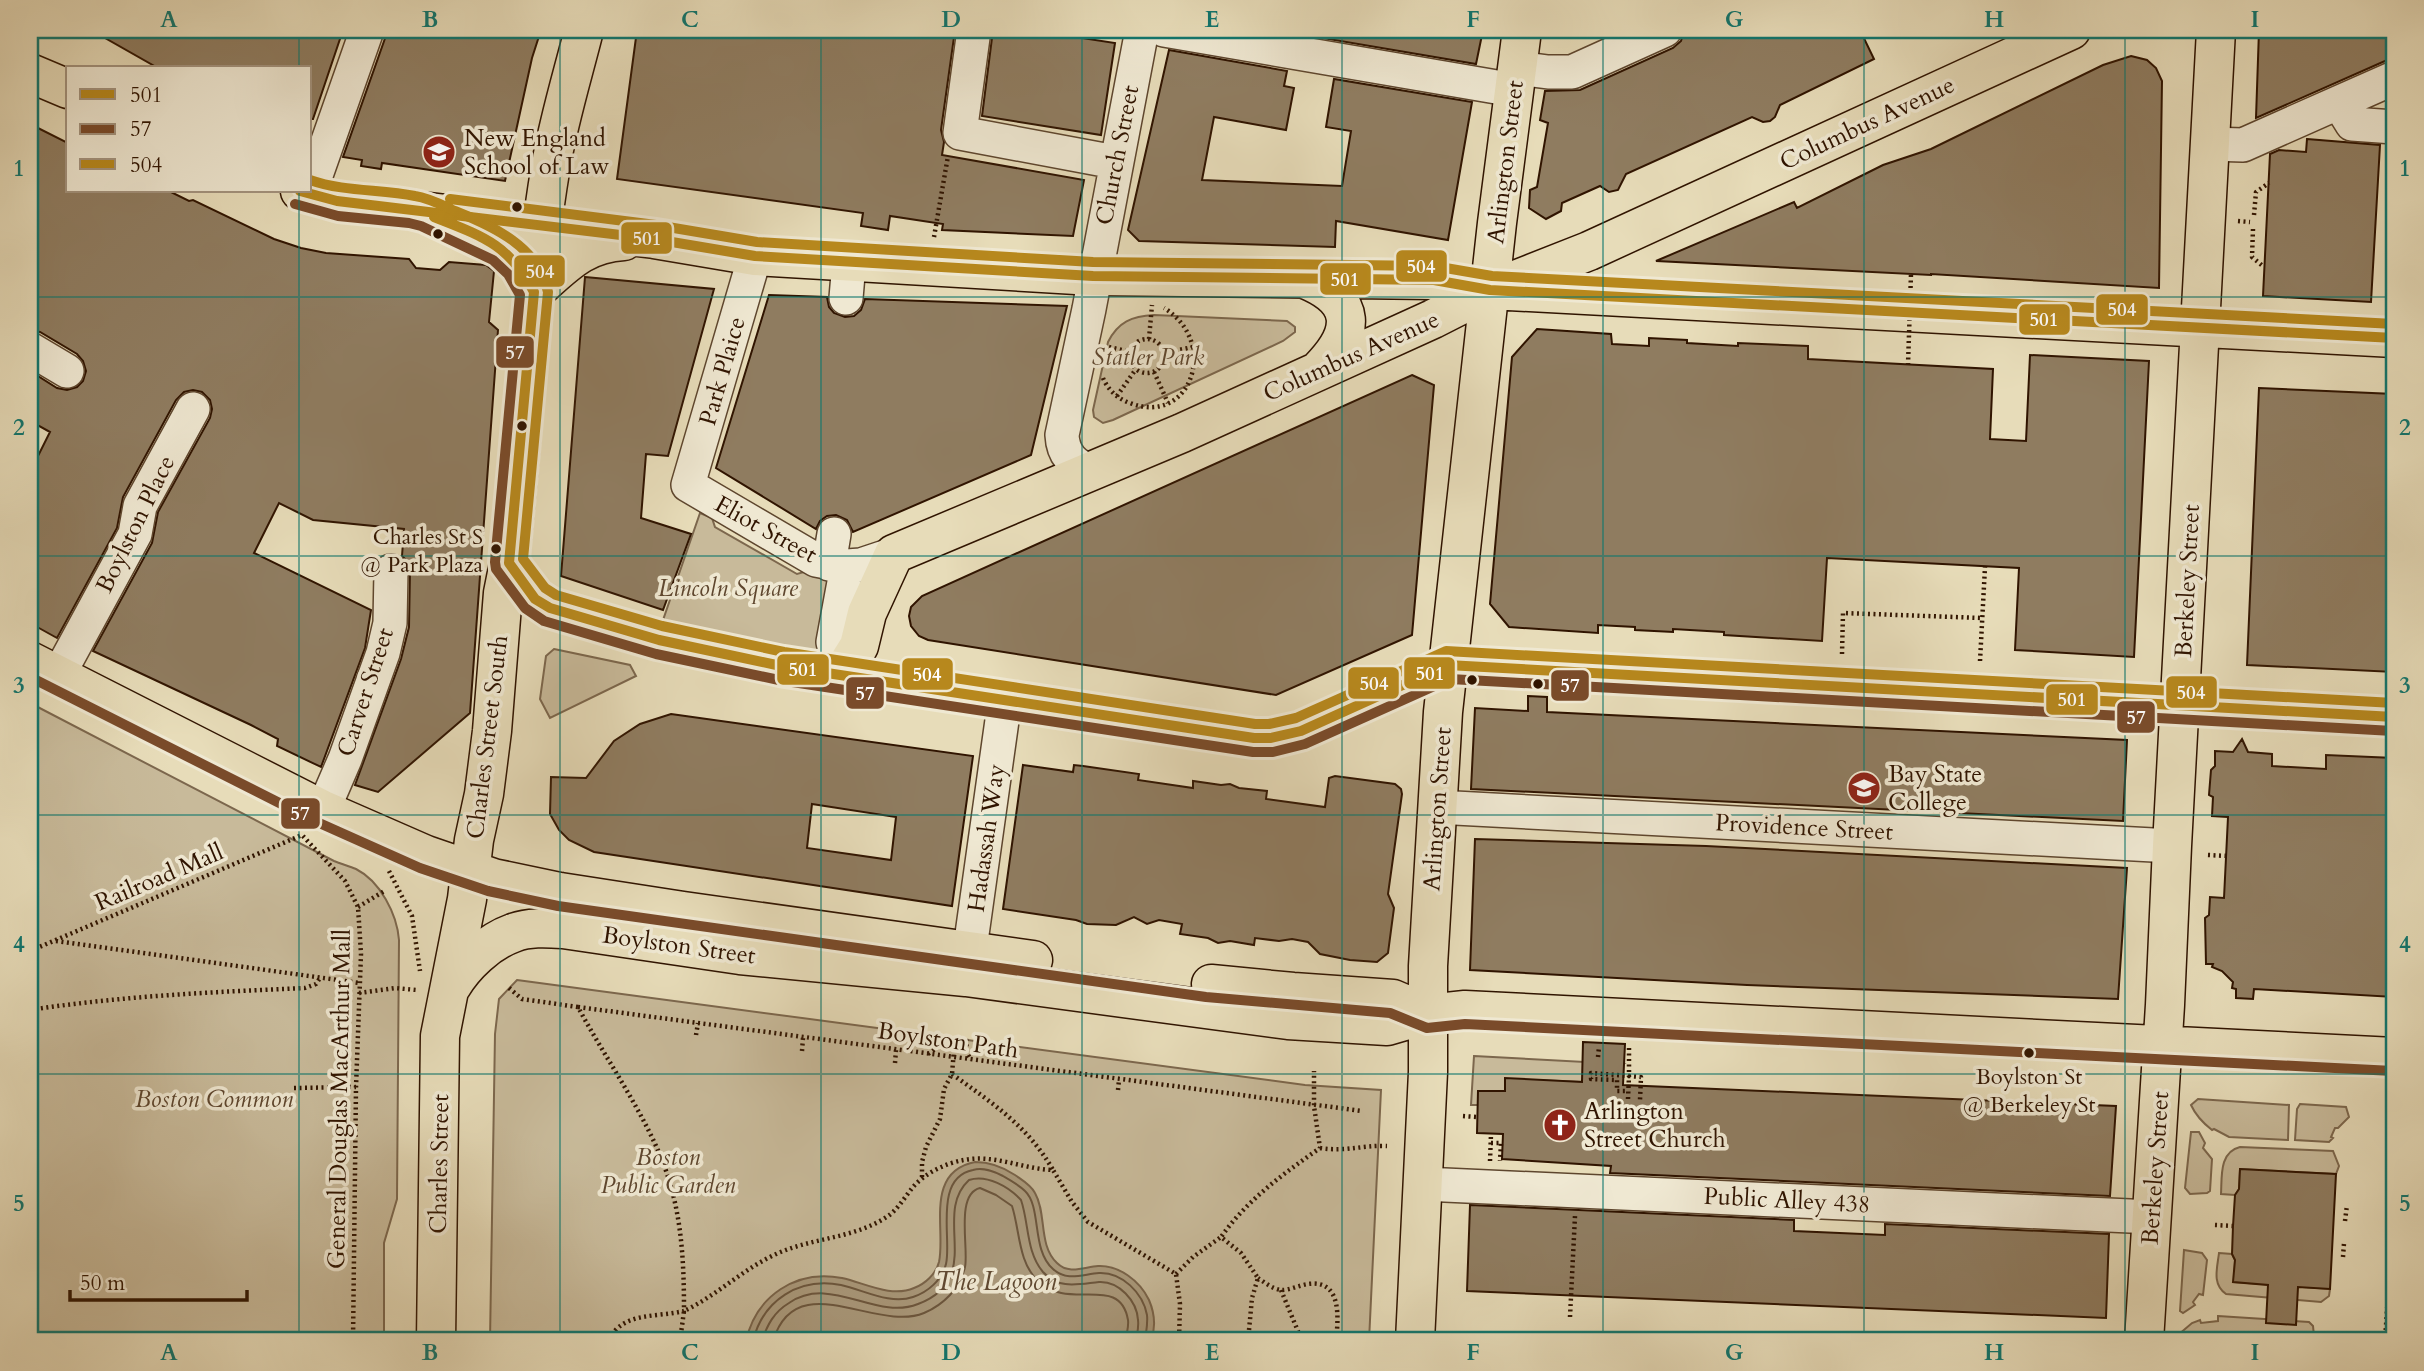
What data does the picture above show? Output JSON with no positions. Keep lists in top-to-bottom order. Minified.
{"streets":{"main road":["Columbus Avenue","Arlington Street","Berkeley Street","Charles Street South","Boylston Street","Charles Street"],"street":["Church Street","Park Plaice","Boylston Place","Eliot Street","Carver Street","Providence Street","Hadassah Way","Public Alley 438"],"path":["Railroad Mall","Boylston Path","General Douglas MacArthur Mall"]},"crossings":[["Columbus Avenue","Church Street"],["Columbus Avenue","Arlington Street"],["Columbus Avenue","Eliot Street"],["Arlington Street","Providence Street"],["Arlington Street","Boylston Street"],["Arlington Street","Public Alley 438"],["Park Plaice","Eliot Street"],["Boylston Place","Boylston Street"],["Berkeley Street","Providence Street"],["Berkeley Street","Boylston Street"],["Berkeley Street","Public Alley 438"],["Carver Street","Railroad Mall"],["Carver Street","Boylston Street"],["Carver Street","General Douglas MacArthur Mall"],["Charles Street South","Boylston Street"],["Charles Street South","Charles Street"],["Hadassah Way","Boylston Street"],["Railroad Mall","Boylston Street"],["Railroad Mall","General Douglas MacArthur Mall"],["Boylston Street","General Douglas MacArthur Mall"],["Boylston Street","Charles Street"]],"water":["The Lagoon"],"parks":["Statler Park","Lincoln Square","Boston Common","Boston Public Garden"],"places":{"school or university":["New England School of Law","Bay State College"],"other":["Charles St S @ Park Plaza","Boylston St @ Berkeley St"],"church":["Arlington Street Church"]},"lines":["transit line 504","transit line 501","transit line 57"],"legend":["501","57","504"],"scale_bar":"50 m","grid":{"columns":["A","B","C","D","E","F","G","H","I"],"rows":["1","2","3","4","5"]}}
